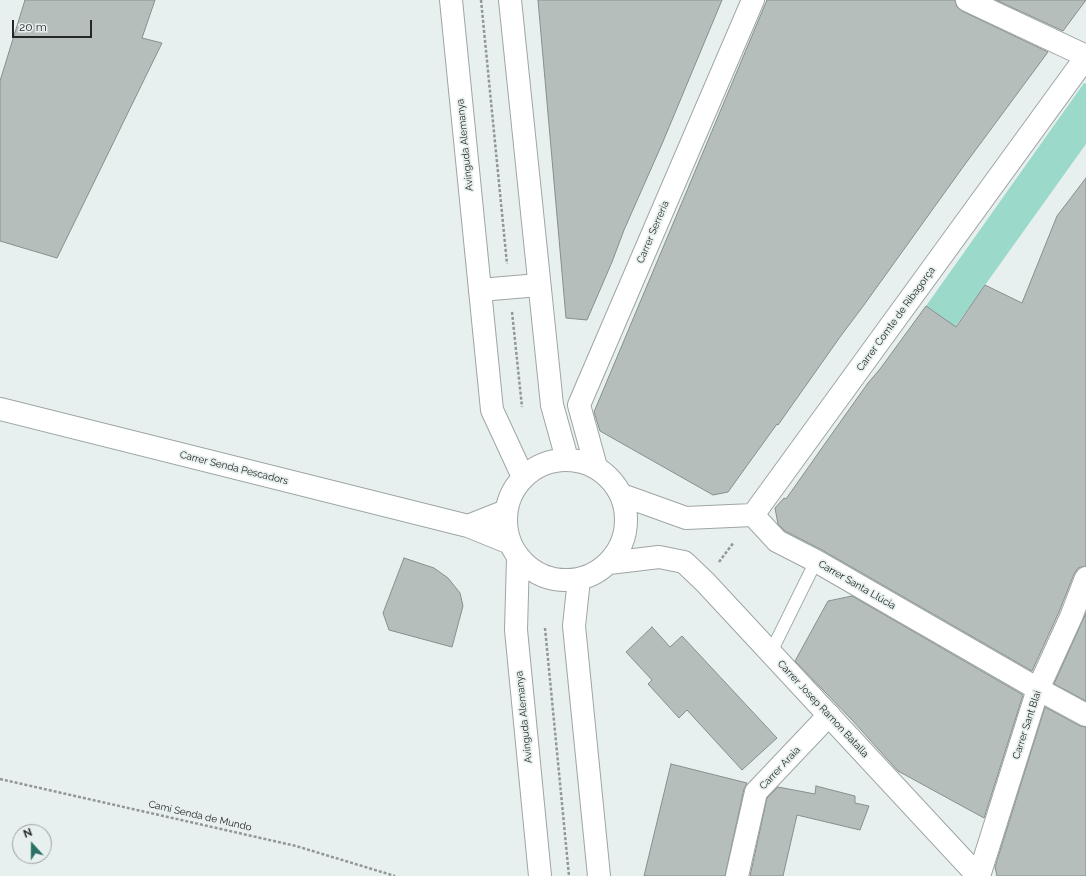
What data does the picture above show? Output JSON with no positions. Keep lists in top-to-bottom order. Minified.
{"streets":{"street":["Avinguda Alemanya","Carrer Serreria","Carrer Comte de Ribagorça","Carrer Senda Pescadors","Carrer Santa Llúcia","Carrer Josep Ramon Batalla","Carrer Sant Blai","Carrer Araia"],"path":["Camí Senda de Mundo"]},"crossings":[["Avinguda Alemanya","Carrer Serreria"],["Avinguda Alemanya","Carrer Senda Pescadors"],["Avinguda Alemanya","Carrer Josep Ramon Batalla"],["Carrer Serreria","Carrer Senda Pescadors"],["Carrer Serreria","Carrer Josep Ramon Batalla"],["Carrer Comte de Ribagorça","Carrer Santa Llúcia"],["Carrer Senda Pescadors","Carrer Josep Ramon Batalla"],["Carrer Santa Llúcia","Carrer Sant Blai"],["Carrer Josep Ramon Batalla","Carrer Sant Blai"],["Carrer Josep Ramon Batalla","Carrer Araia"]],"scale_bar":"20 m","north":"top"}
